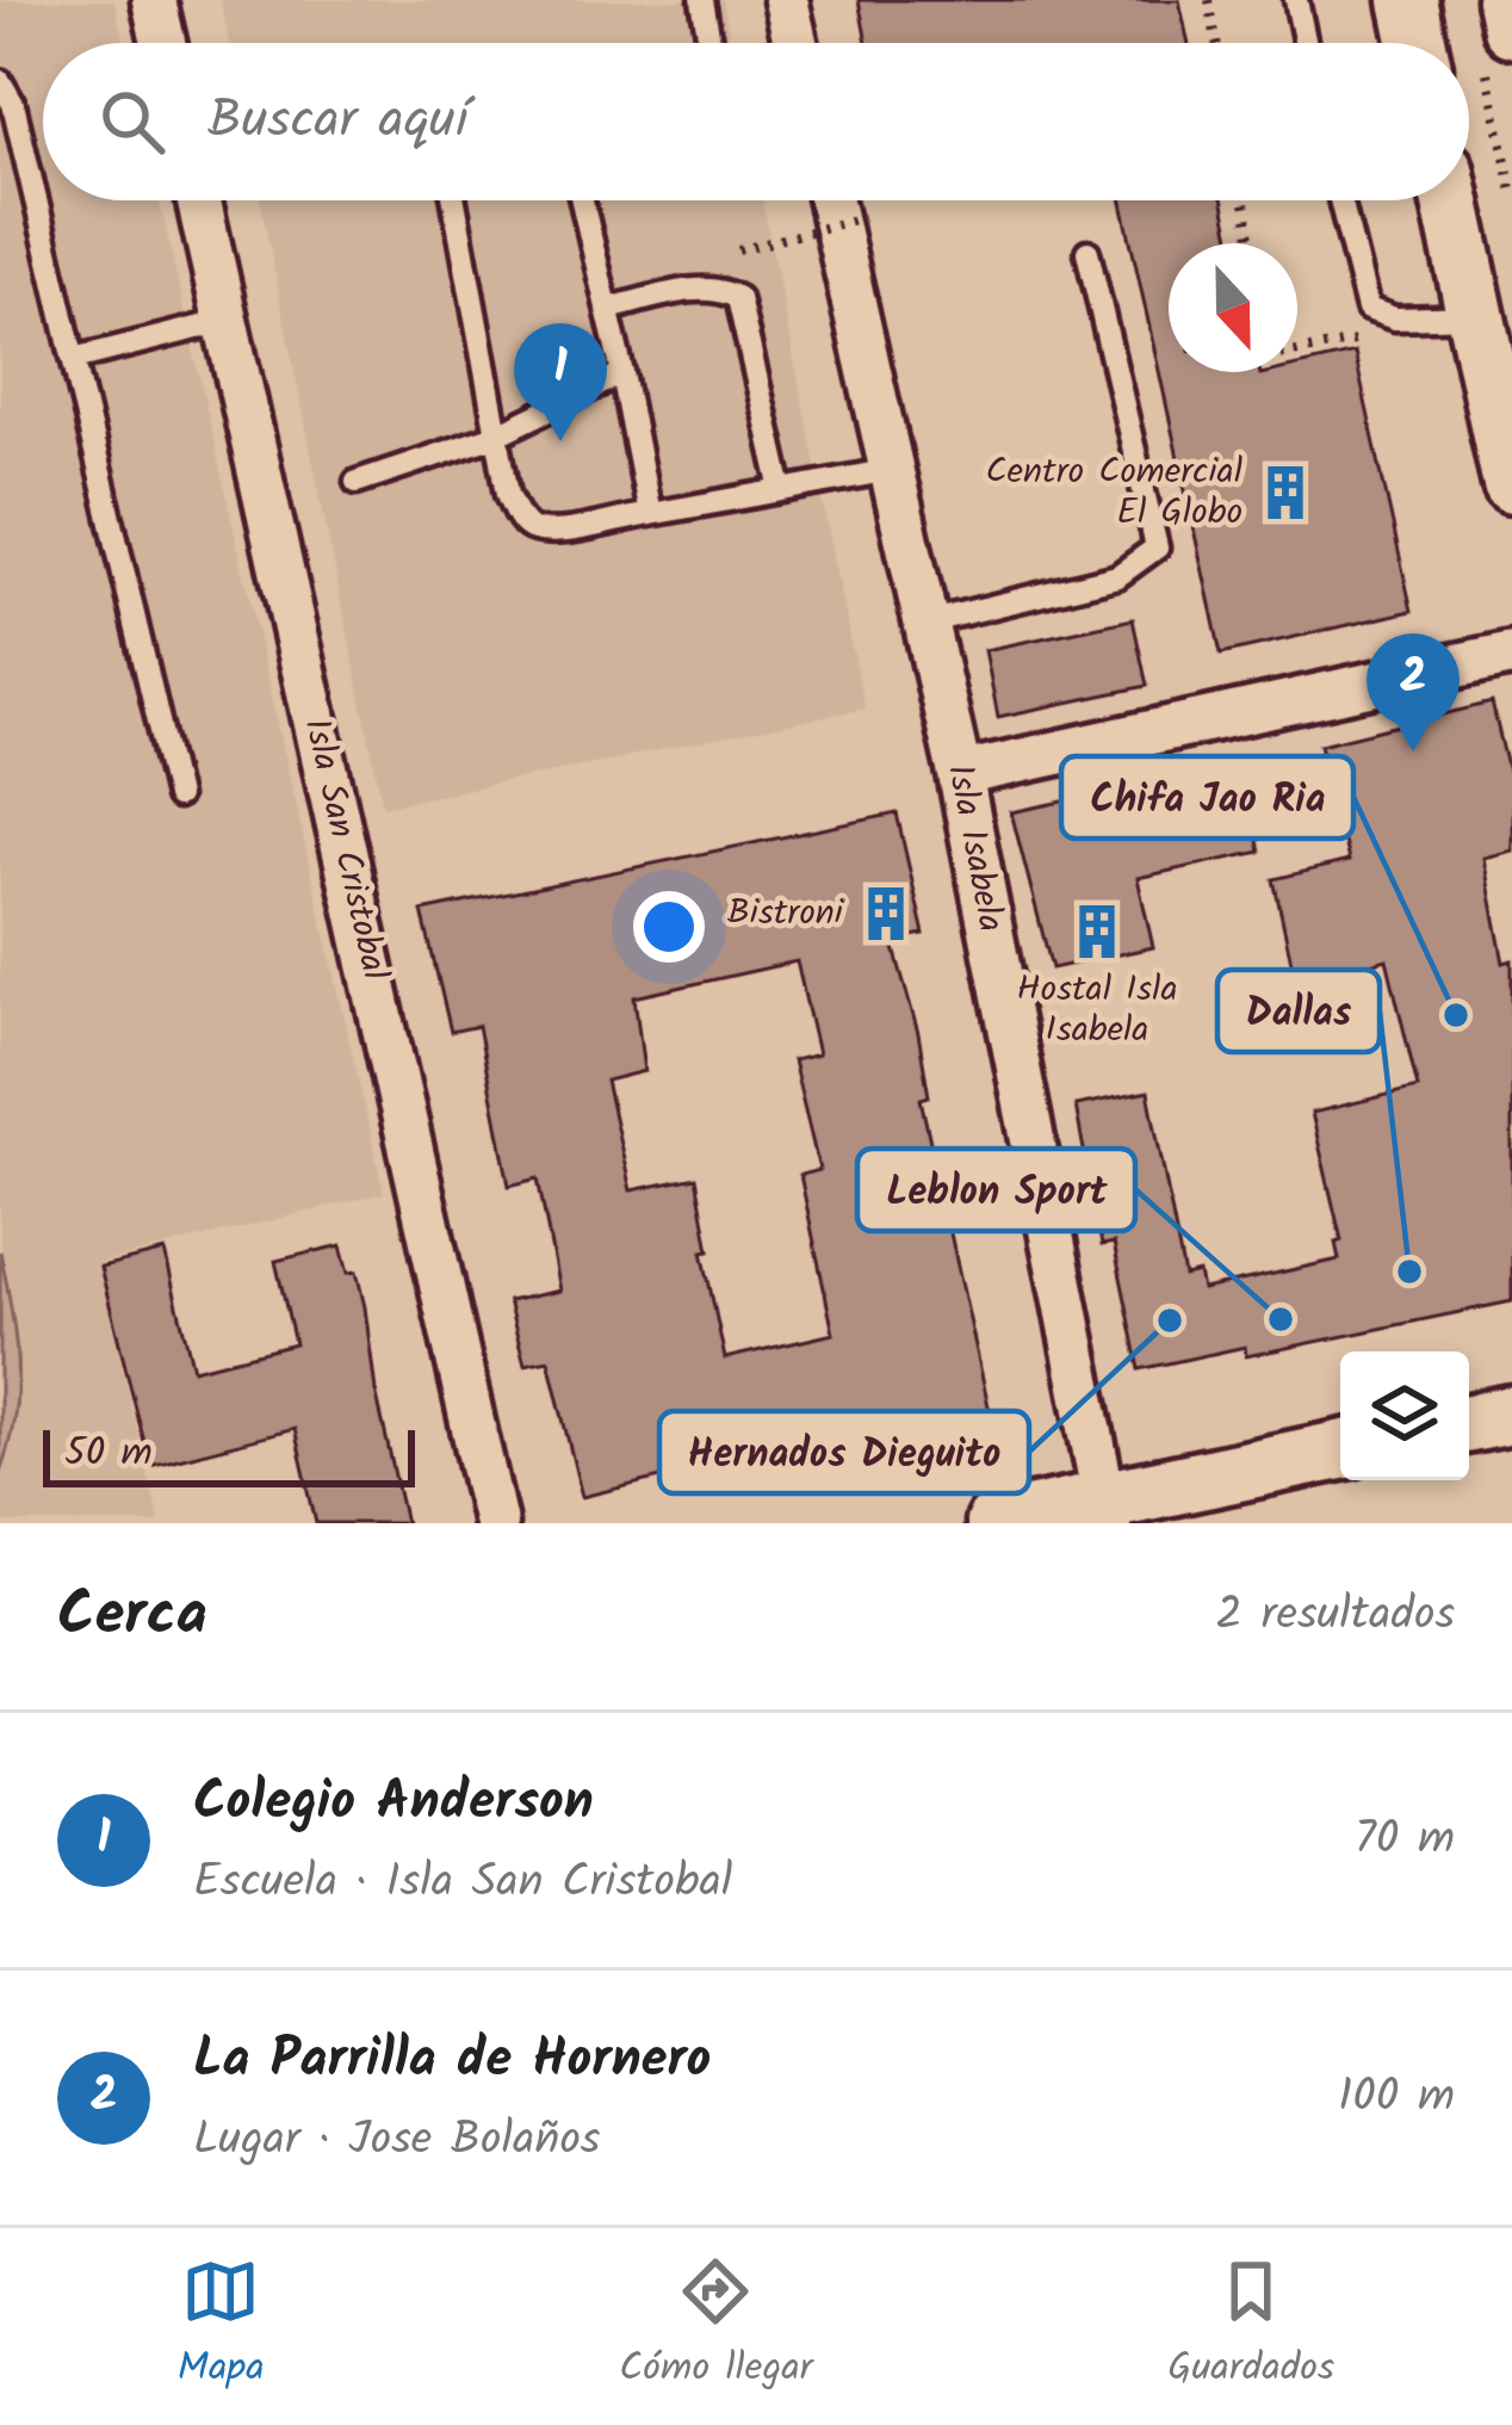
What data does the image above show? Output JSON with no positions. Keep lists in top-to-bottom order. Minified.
{"streets":{"street":["Isla Isabela","Isla San Cristobal"]},"places":{"building":["Centro Comercial El Globo","Bistroni","Hostal Isla Isabela"],"other":["Chifa Jao Ria","Dallas","Leblon Sport","Hernados Dieguito"]},"scale_bar":"50 m","north":"bottom","page":{"search":"Buscar aquí","pins":["1","2"],"scale":"50 m","heading":["Cerca","2 resultados"],"list":[{"mark":"1","name":"Colegio Anderson","note":"Escuela · Isla San Cristobal","value":"70 m"},{"mark":"2","name":"La Parrilla de Hornero","note":"Lugar · Jose Bolaños","value":"100 m"}],"nav":["Mapa","Cómo llegar","Guardados"]}}
